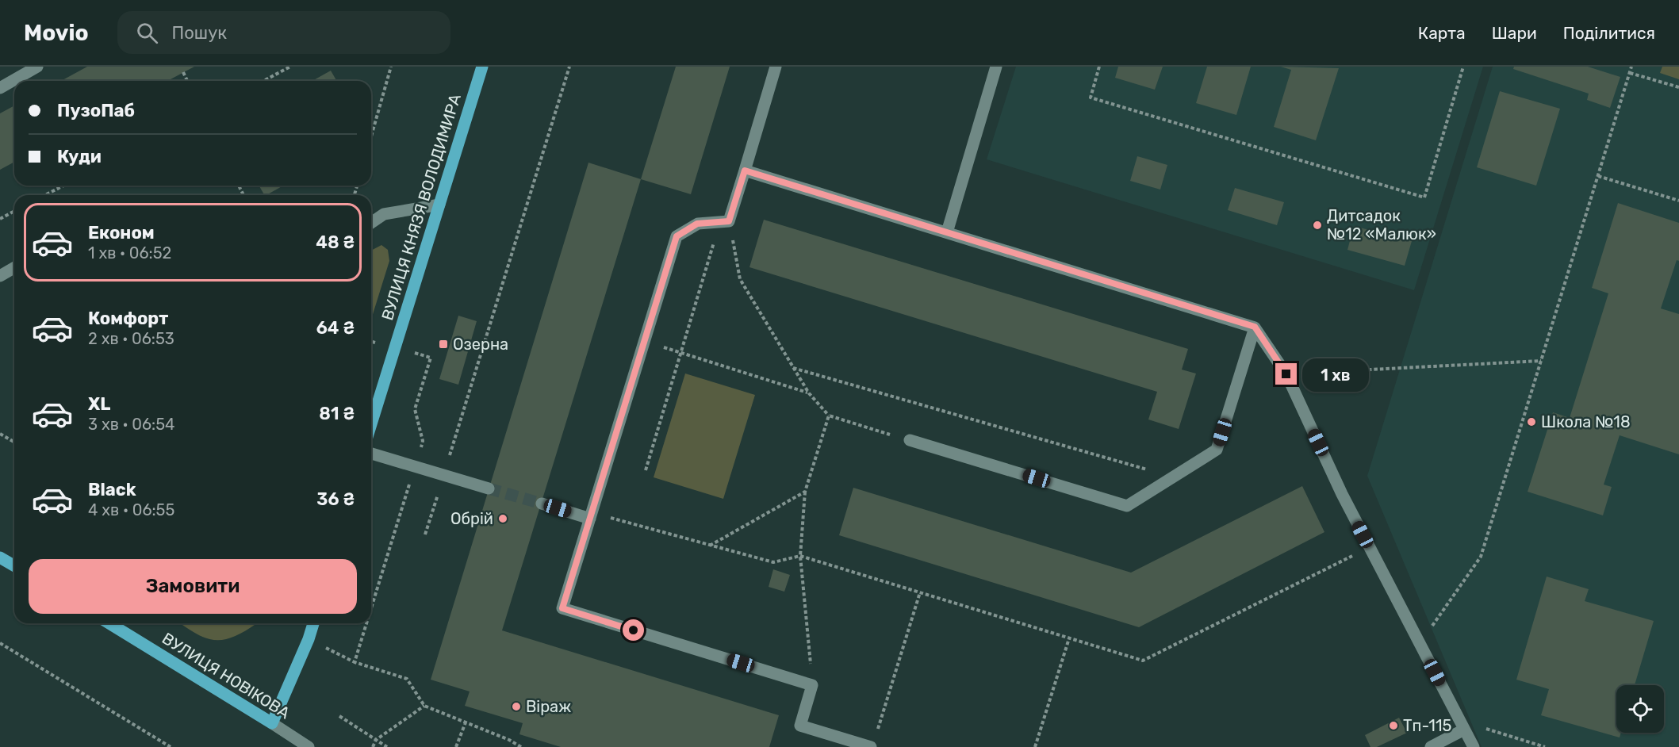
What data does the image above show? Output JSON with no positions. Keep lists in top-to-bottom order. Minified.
{"streets":{"main road":["ВУЛИЦЯ КНЯЗЯ ВОЛОДИМИРА","ВУЛИЦЯ НОВІКОВА"]},"places":{"other":["Дитсадок №12 «Малюк»","Школа №18","Обрiй","Віраж","Тп-115"],"transit":["Озерна"]},"page":{"header":"Movio","search":"Пошук","nav":["Карта","Шари","Поділитися"],"banner":["ПузоПаб","Куди"],"list":[{"name":"Економ","note":"1 хв · 06:52","value":"48 ₴"},{"name":"Комфорт","note":"2 хв · 06:53","value":"64 ₴"},{"name":"XL","note":"3 хв · 06:54","value":"81 ₴"},{"name":"Black","note":"4 хв · 06:55","value":"36 ₴"}],"bubble":"1 хв","buttons":"Замовити"}}
